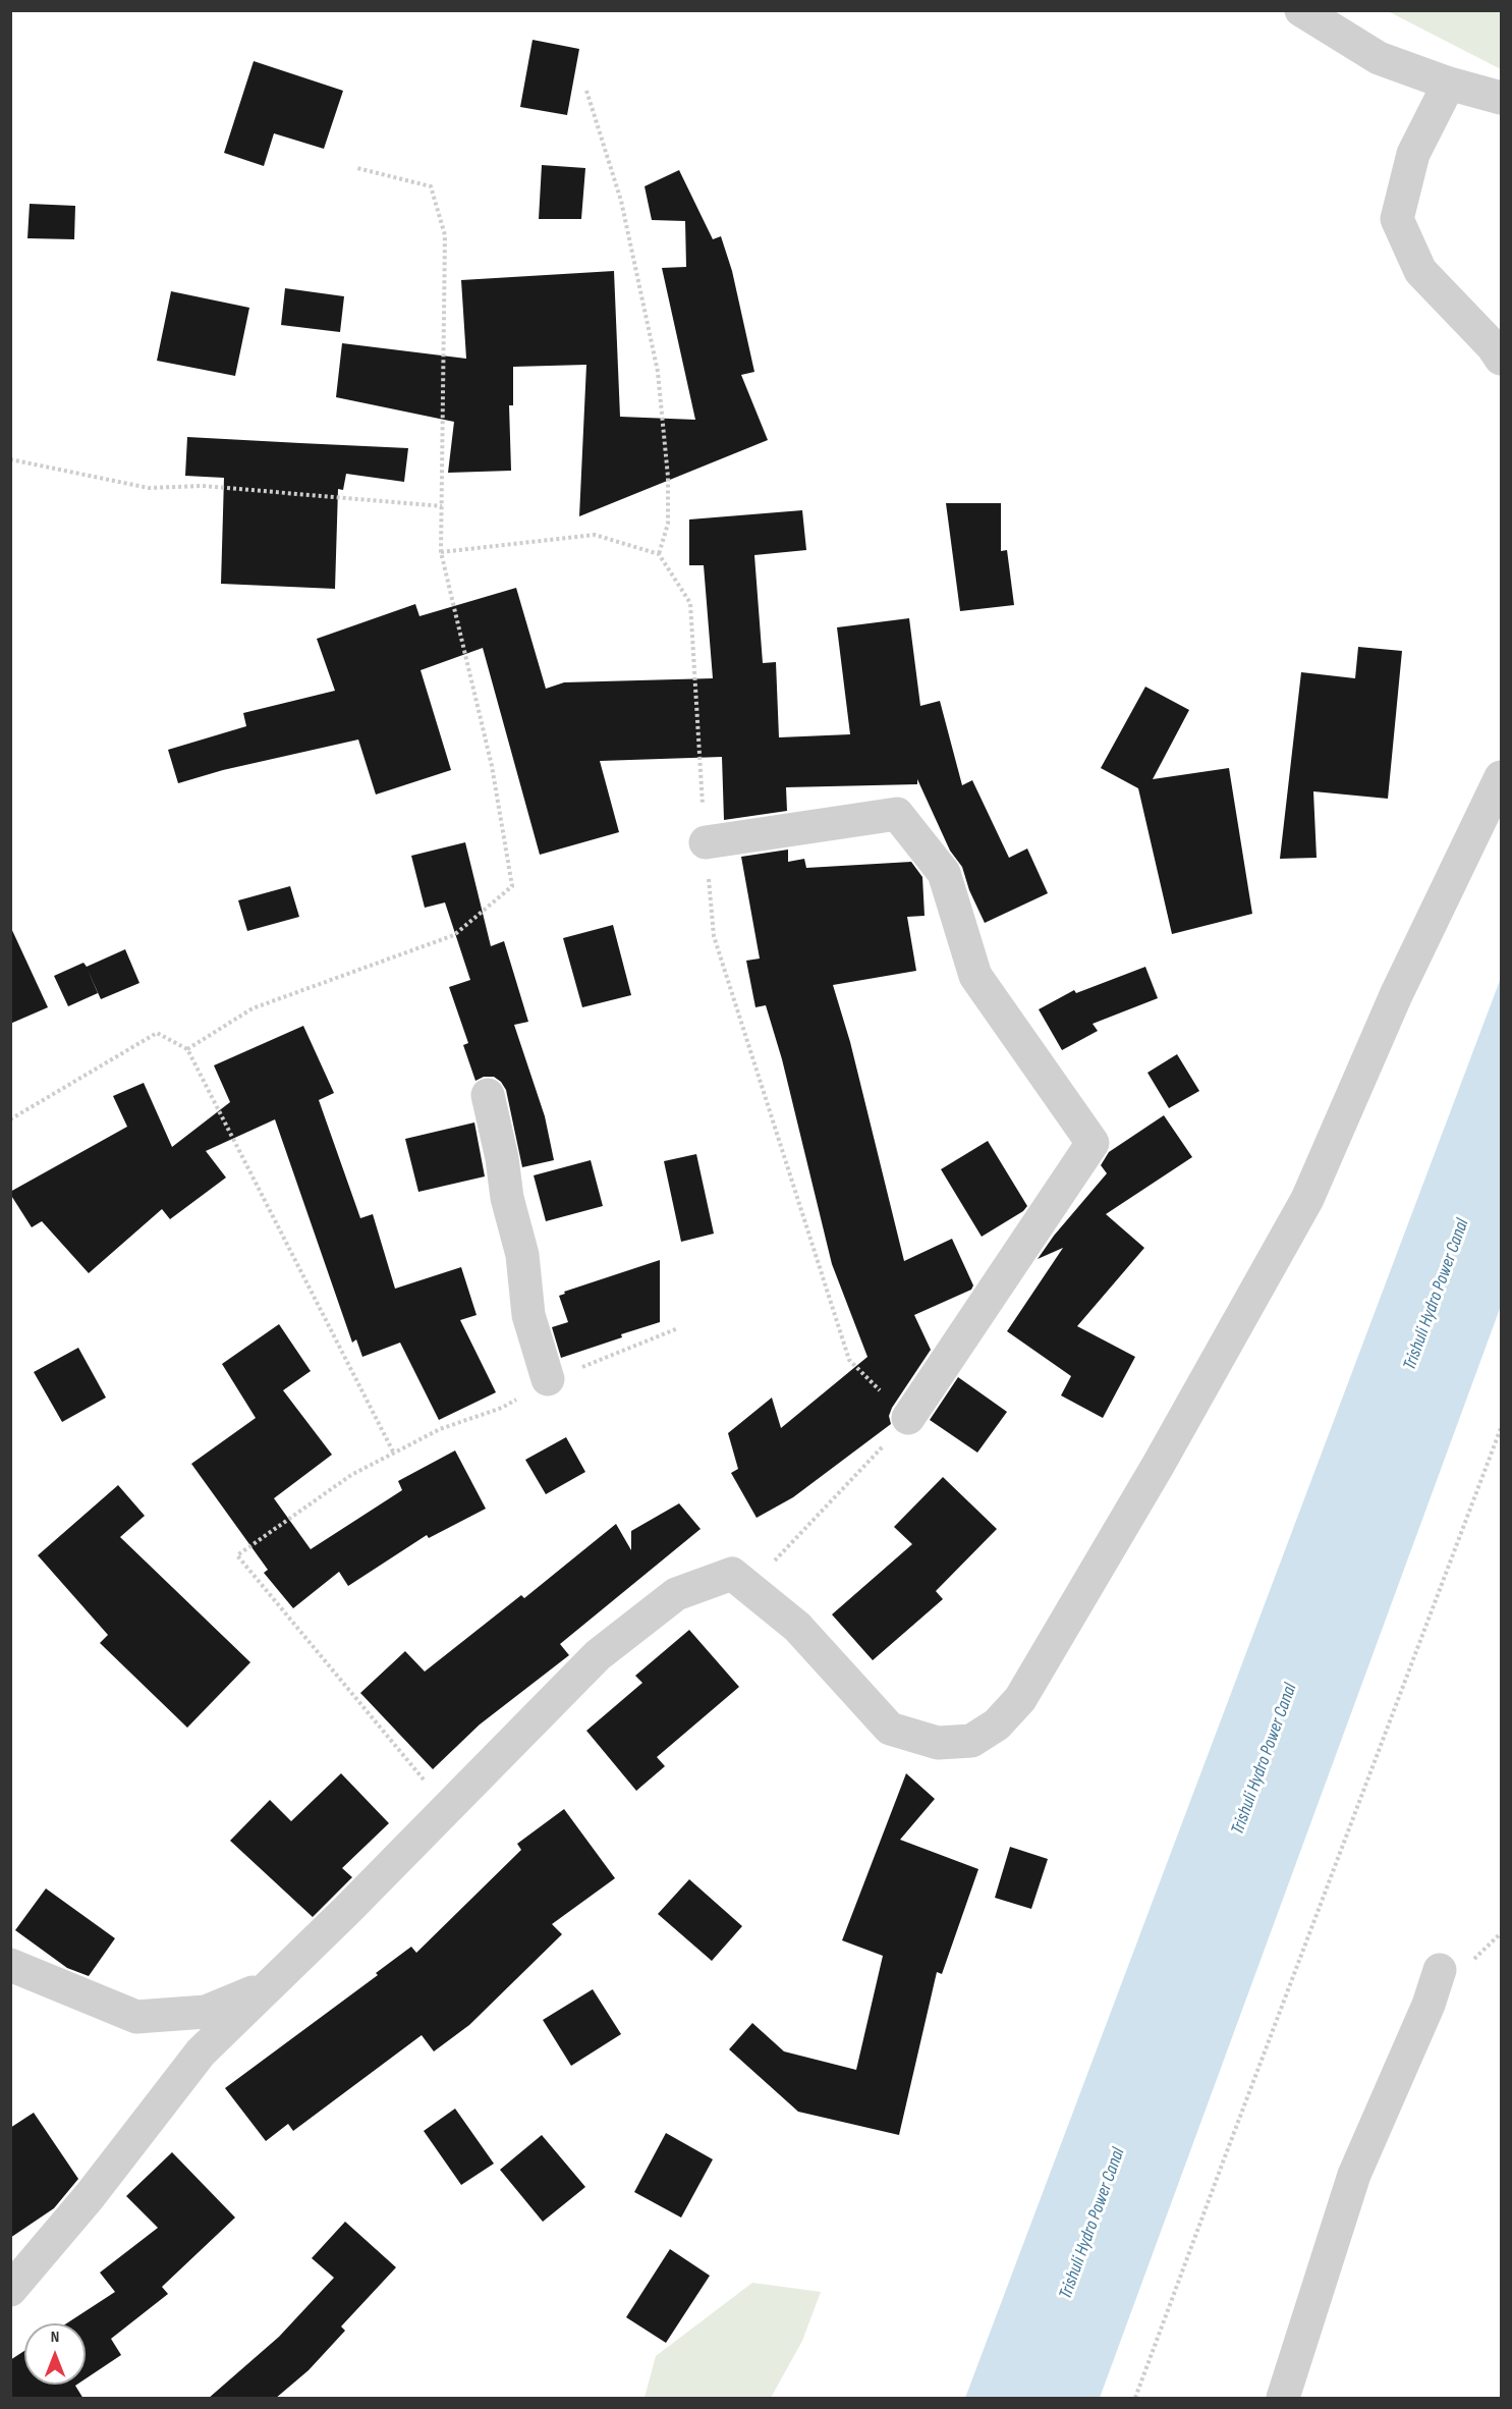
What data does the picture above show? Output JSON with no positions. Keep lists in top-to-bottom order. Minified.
{"water":["Trishuli Hydro Power Canal"],"north":"top"}
